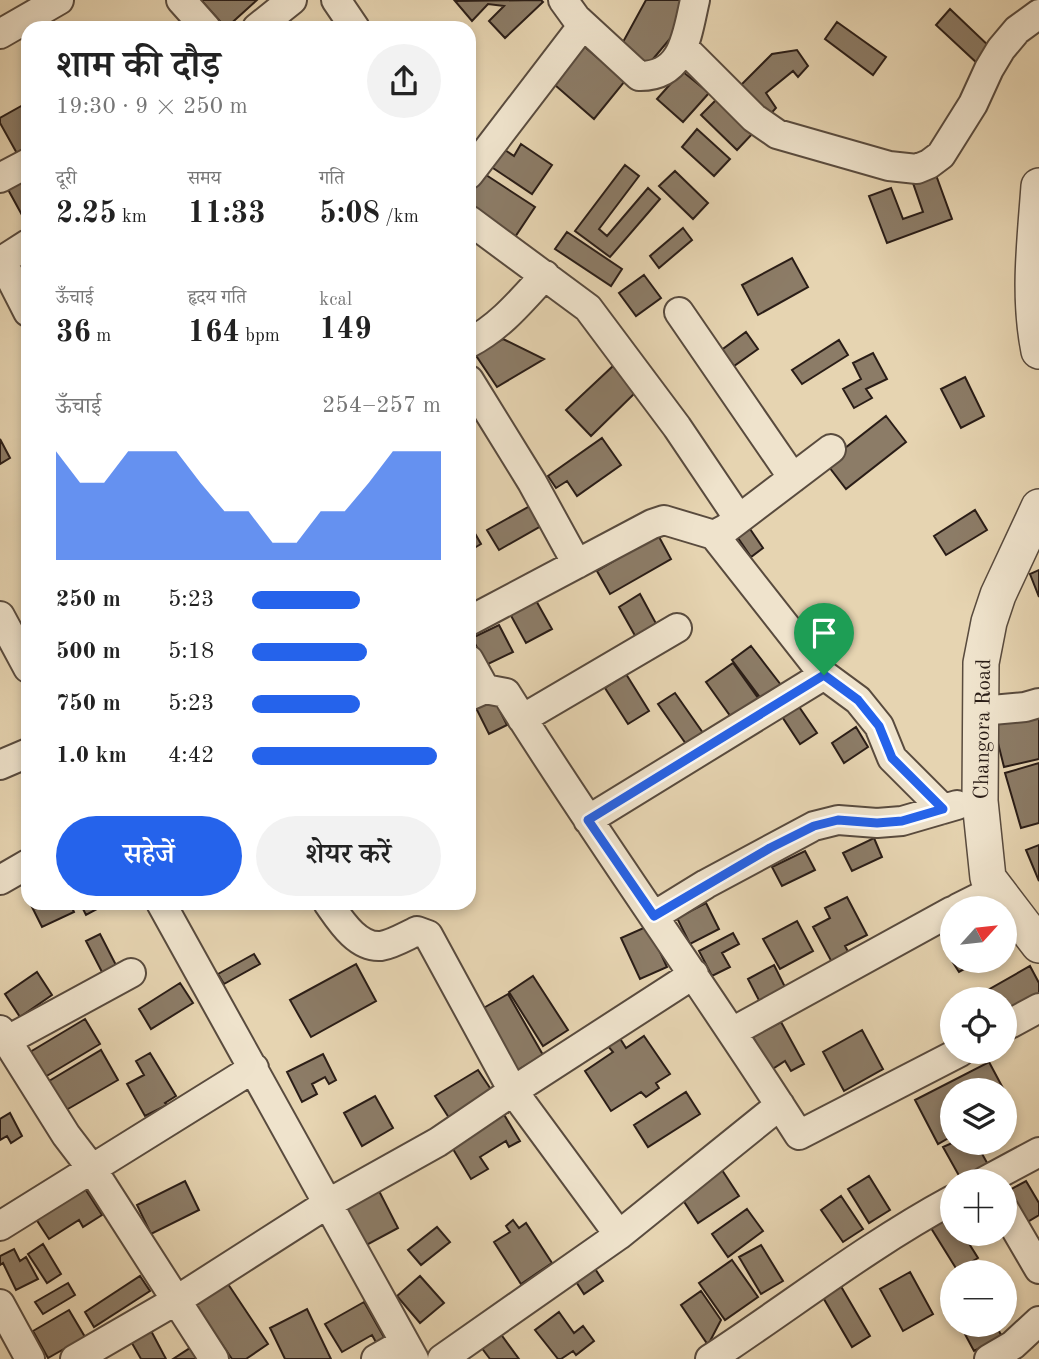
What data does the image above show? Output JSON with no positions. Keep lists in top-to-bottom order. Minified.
{"streets":{"street":["Changora Road"]},"north":"top right","page":{"heading":["शाम की दौड़","19:30 · 9 × 250 m"],"stats":[["दूरी","2.25 km"],["समय","11:33"],["गति","5:08 /km"],["ऊँचाई","36 m"],["हृदय गति","164 bpm"],["kcal","149"]],"chart":["ऊँचाई","254–257 m"],"list":[{"name":"250 m","note":"5:23"},{"name":"500 m","note":"5:18"},{"name":"750 m","note":"5:23"},{"name":"1.0 km","note":"4:42"}],"buttons":["सहेजें","शेयर करें"],"map_buttons":["+","−"]}}
